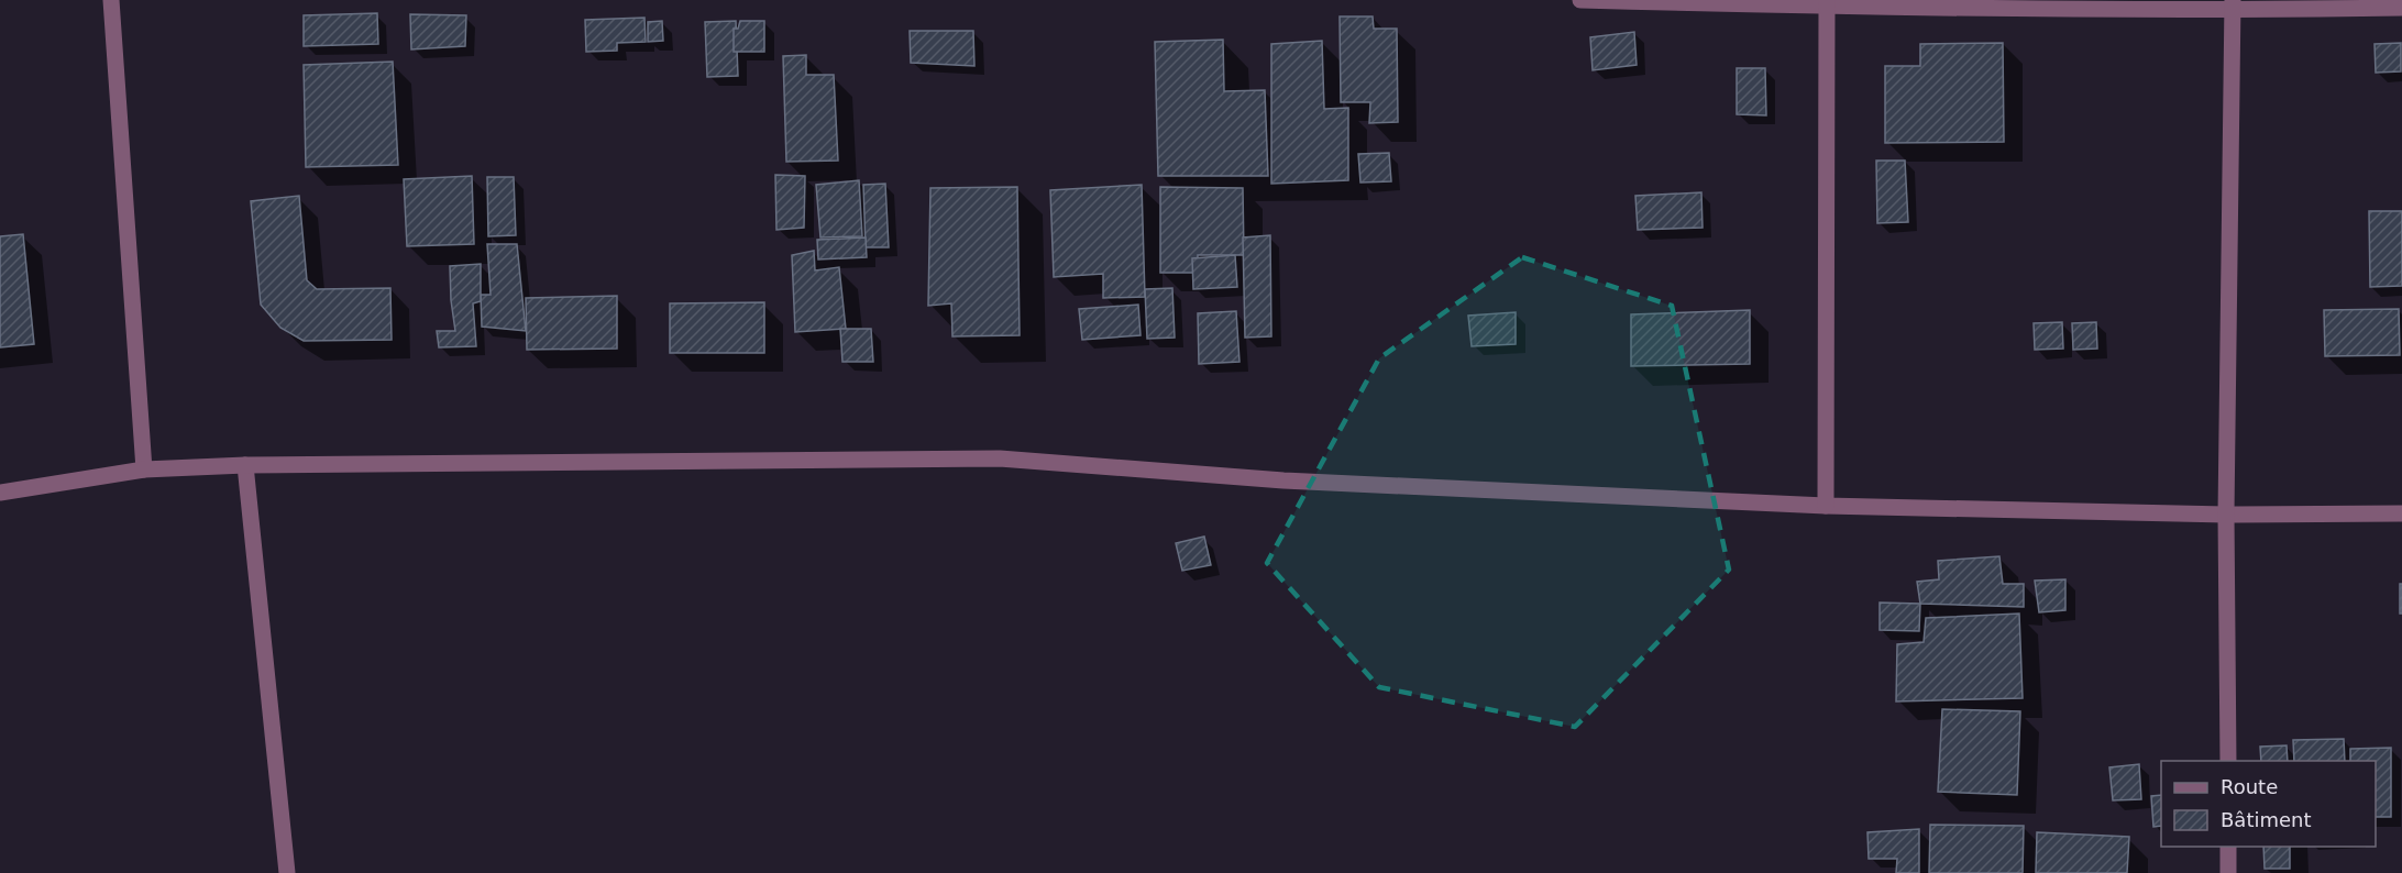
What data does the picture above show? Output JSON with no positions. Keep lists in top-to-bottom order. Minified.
{"legend":["Route","Bâtiment"]}
